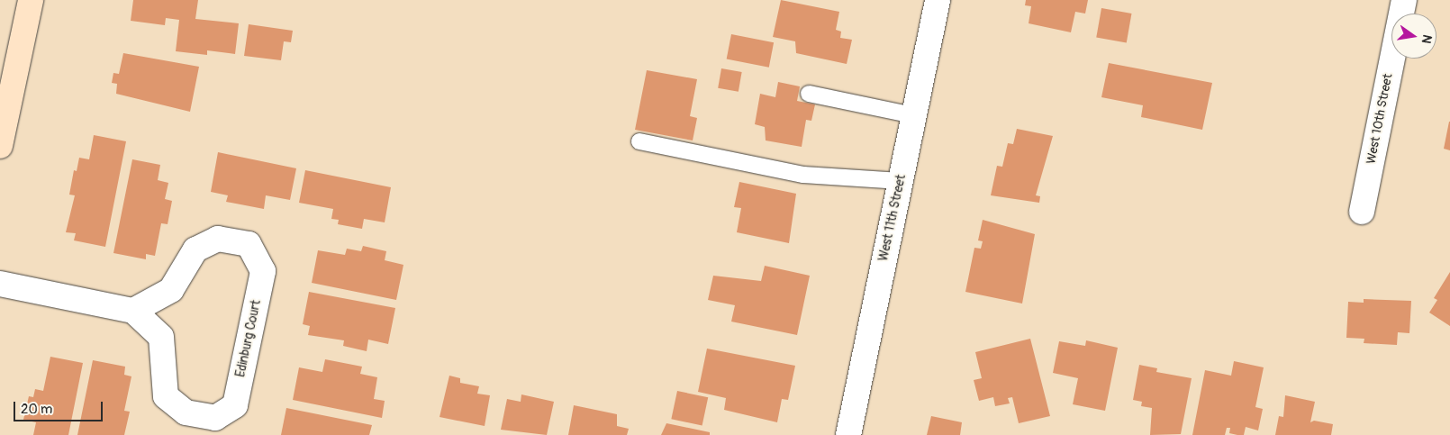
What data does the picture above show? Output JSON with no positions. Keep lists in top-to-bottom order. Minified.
{"streets":{"street":["West 10th Street","West 11th Street","Edinburg Court"]},"scale_bar":"20 m","north":"right"}
